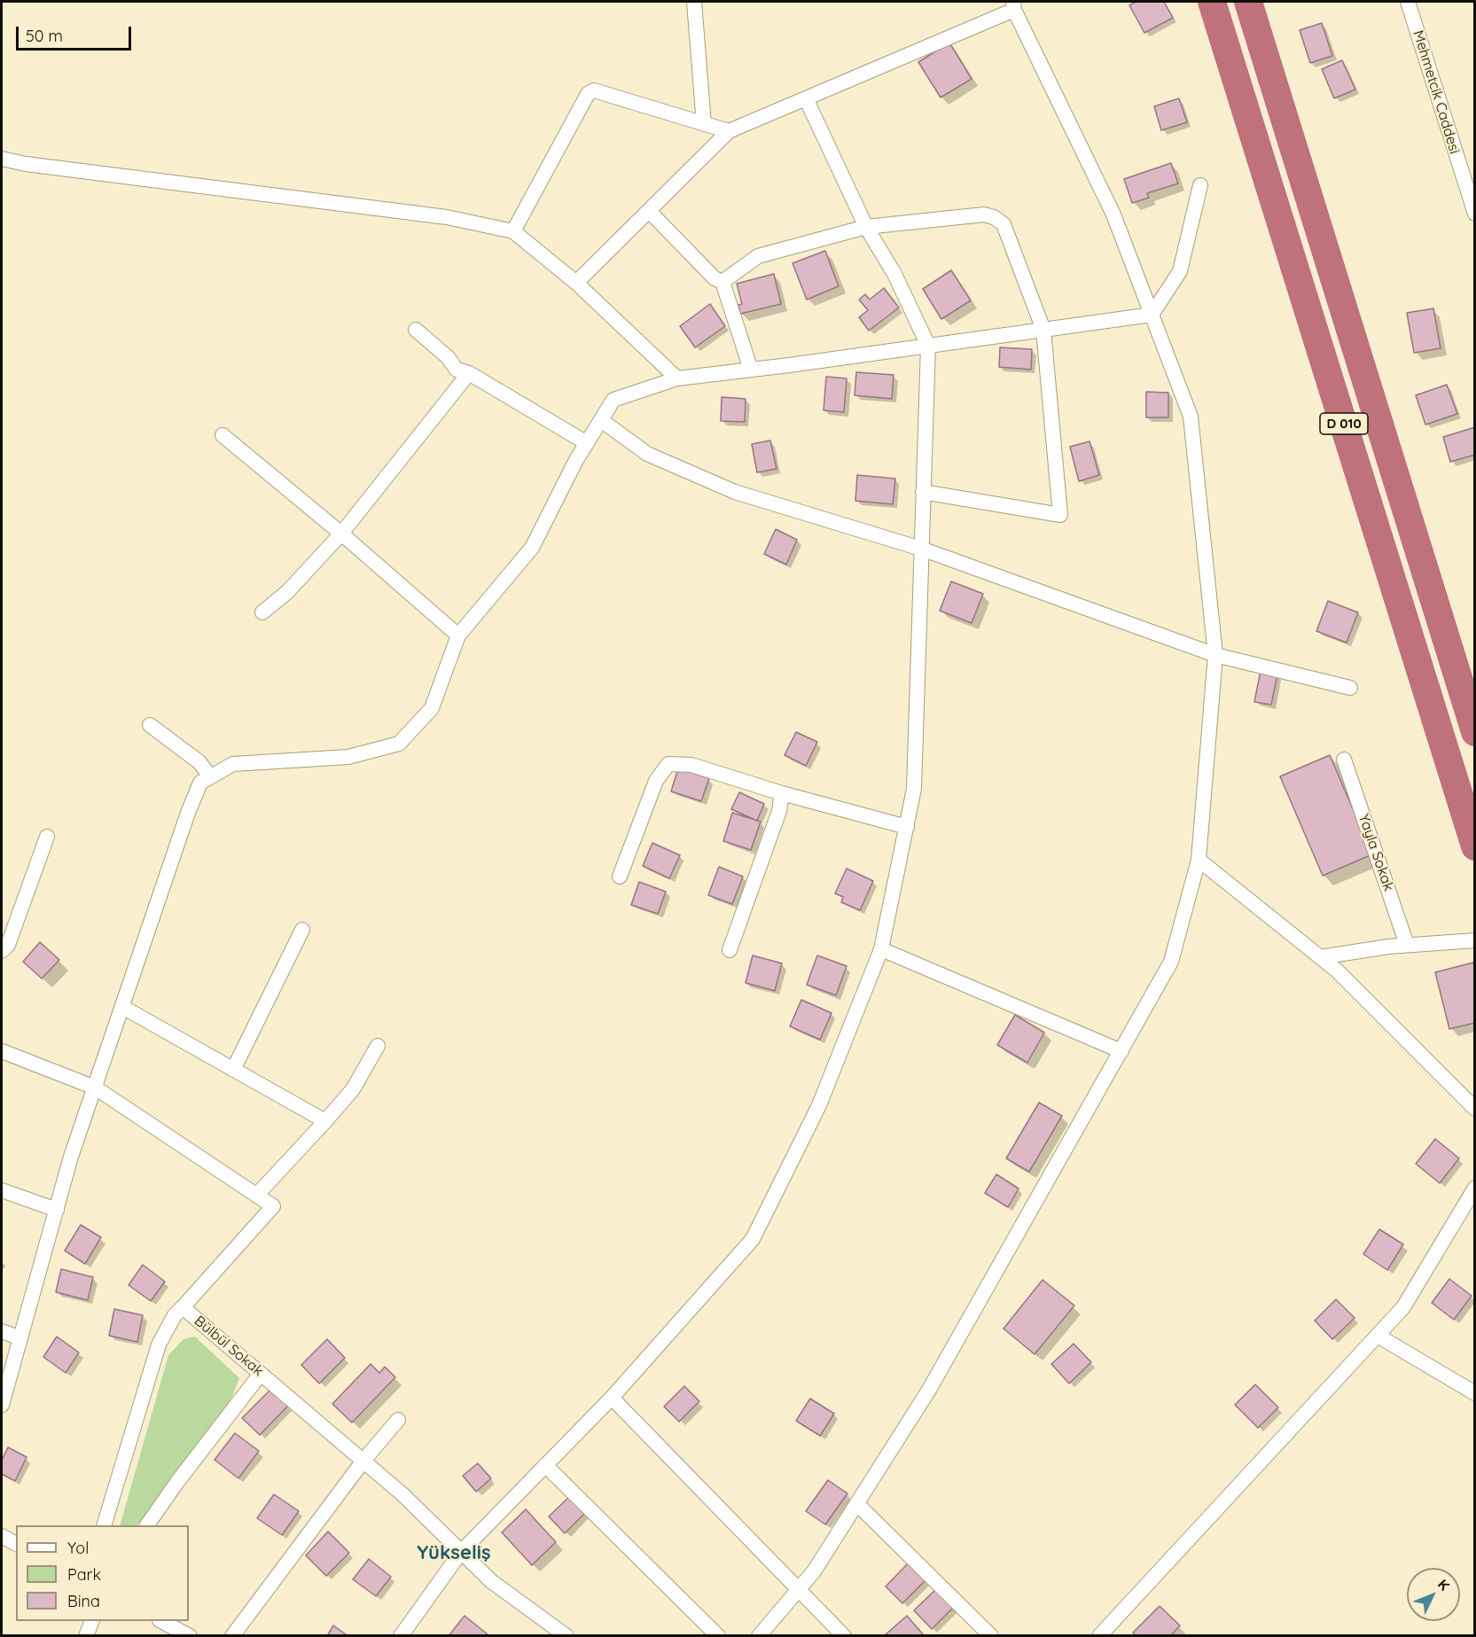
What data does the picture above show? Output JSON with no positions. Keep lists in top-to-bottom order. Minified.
{"streets":{"highway":["D 010"],"street":["Mehmetcik Caddesi","Yayla Sokak","Bülbül Sokak"]},"districts":["Yükseliş"],"legend":["Yol","Park","Bina"],"scale_bar":"50 m","north":"top right"}
